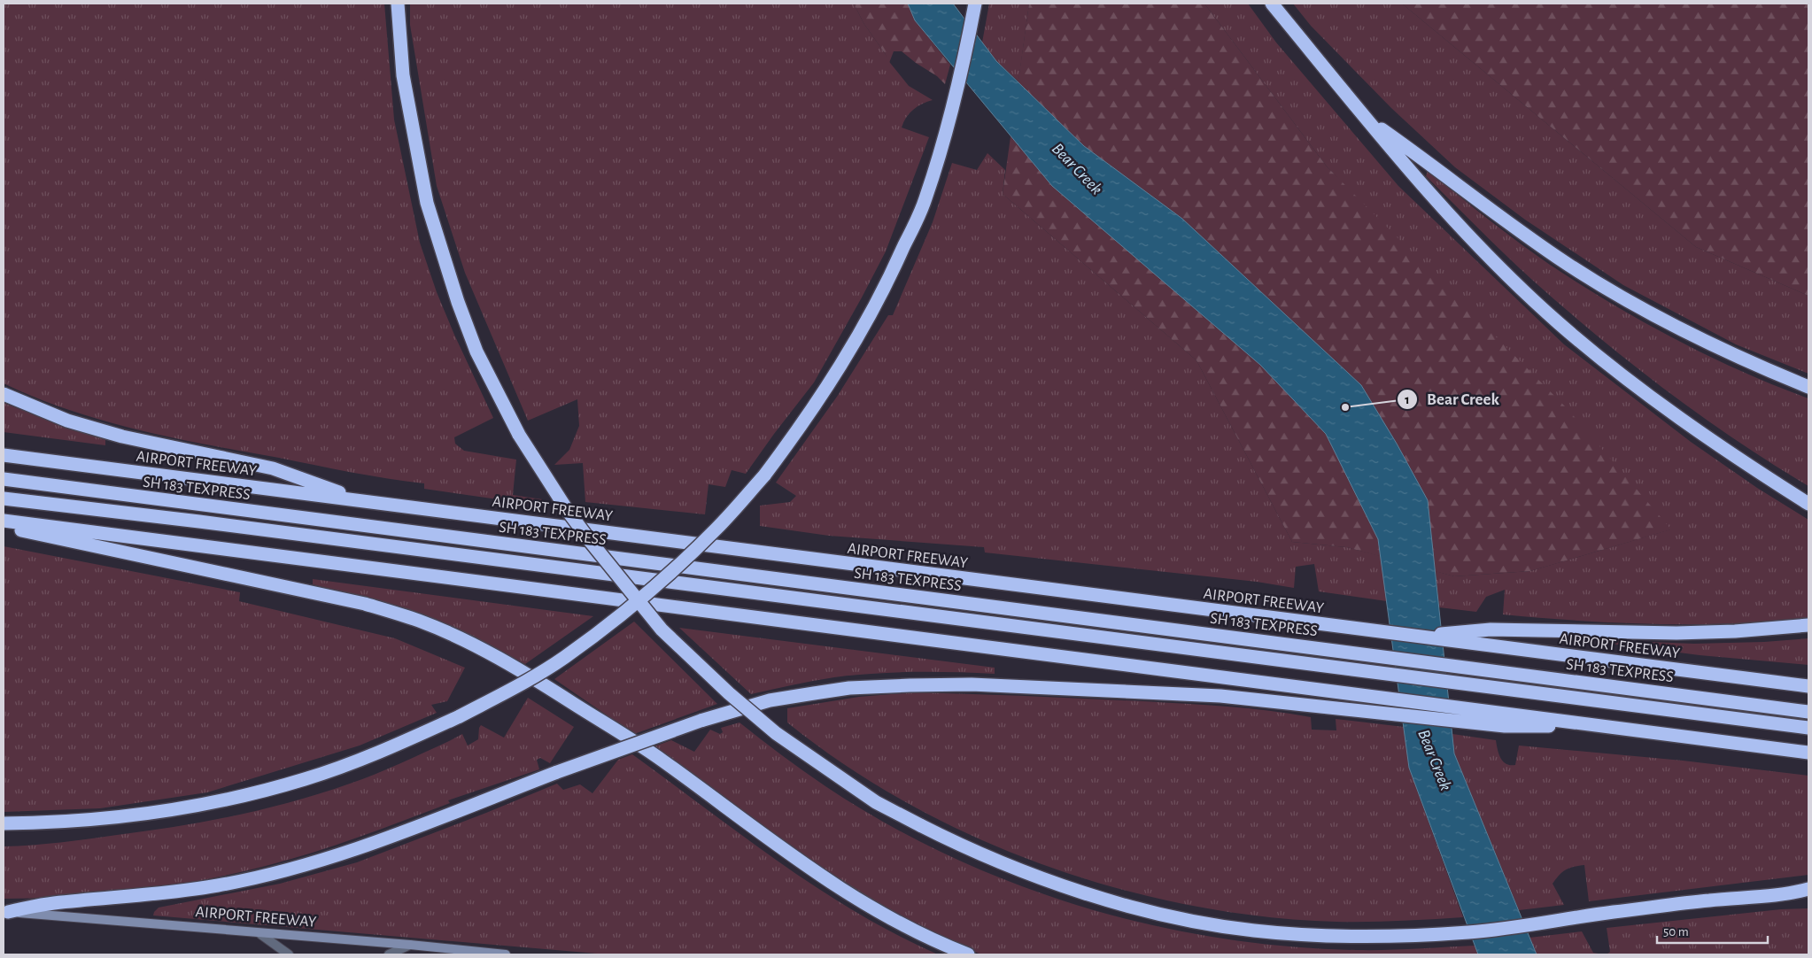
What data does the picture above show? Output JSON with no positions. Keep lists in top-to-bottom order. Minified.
{"streets":{"highway":["AIRPORT FREEWAY","SH 183 TEXPRESS"]},"water":["Bear Creek"],"places":["Bear Creek"],"scale_bar":"50 m"}
